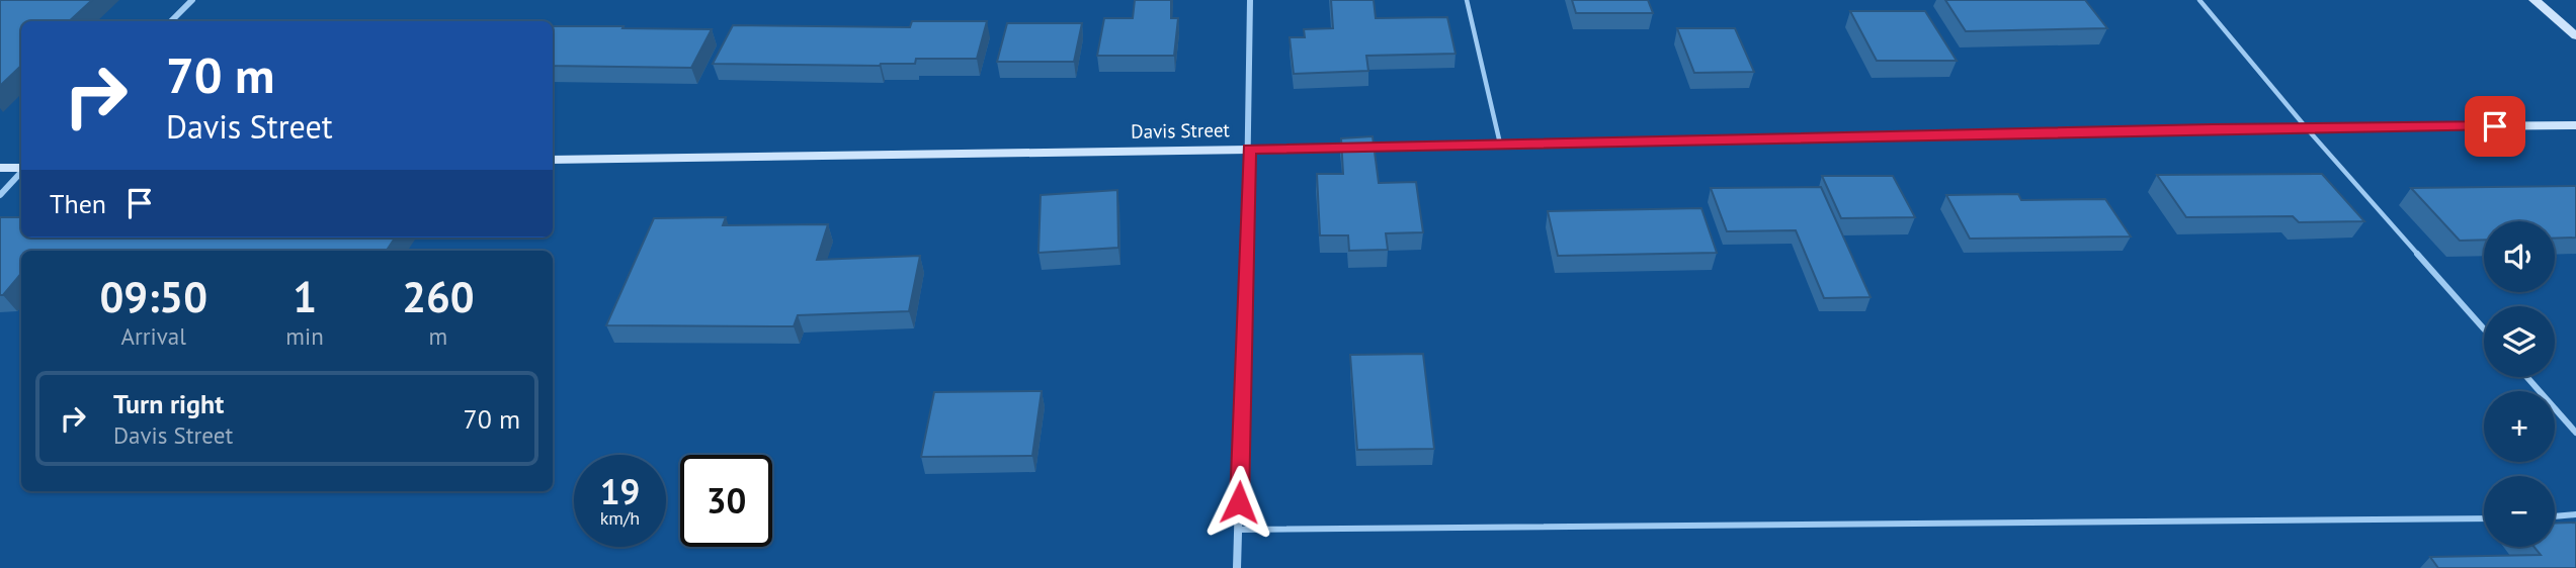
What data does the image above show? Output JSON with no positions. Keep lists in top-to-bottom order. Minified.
{"streets":{"street":["Davis Street"]},"page":{"turn":["70 m","Davis Street"],"then":"Then","map_buttons":["+","−"],"eta":["09:50","Arrival","1","min","260","m"],"list":[{"name":"Turn right","note":"Davis Street","value":"70 m"}],"speed":"19 km/h","limit":"30"}}
